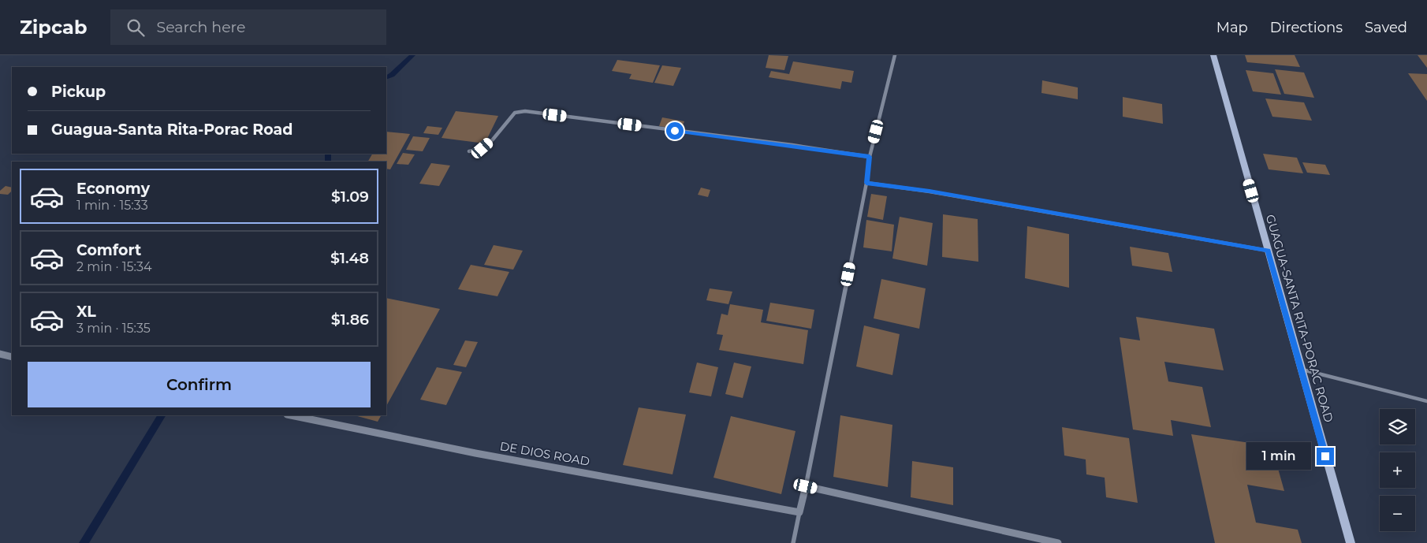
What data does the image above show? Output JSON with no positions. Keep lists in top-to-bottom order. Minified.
{"streets":{"main road":["GUAGUA-SANTA RITA-PORAC ROAD"],"street":["DE DIOS ROAD"]},"page":{"header":"Zipcab","search":"Search here","nav":["Map","Directions","Saved"],"banner":["Pickup","Guagua-Santa Rita-Porac Road"],"list":[{"name":"Economy","note":"1 min · 15:33","value":"$1.09"},{"name":"Comfort","note":"2 min · 15:34","value":"$1.48"},{"name":"XL","note":"3 min · 15:35","value":"$1.86"}],"buttons":"Confirm","map_buttons":["+","−"],"bubble":"1 min"}}
